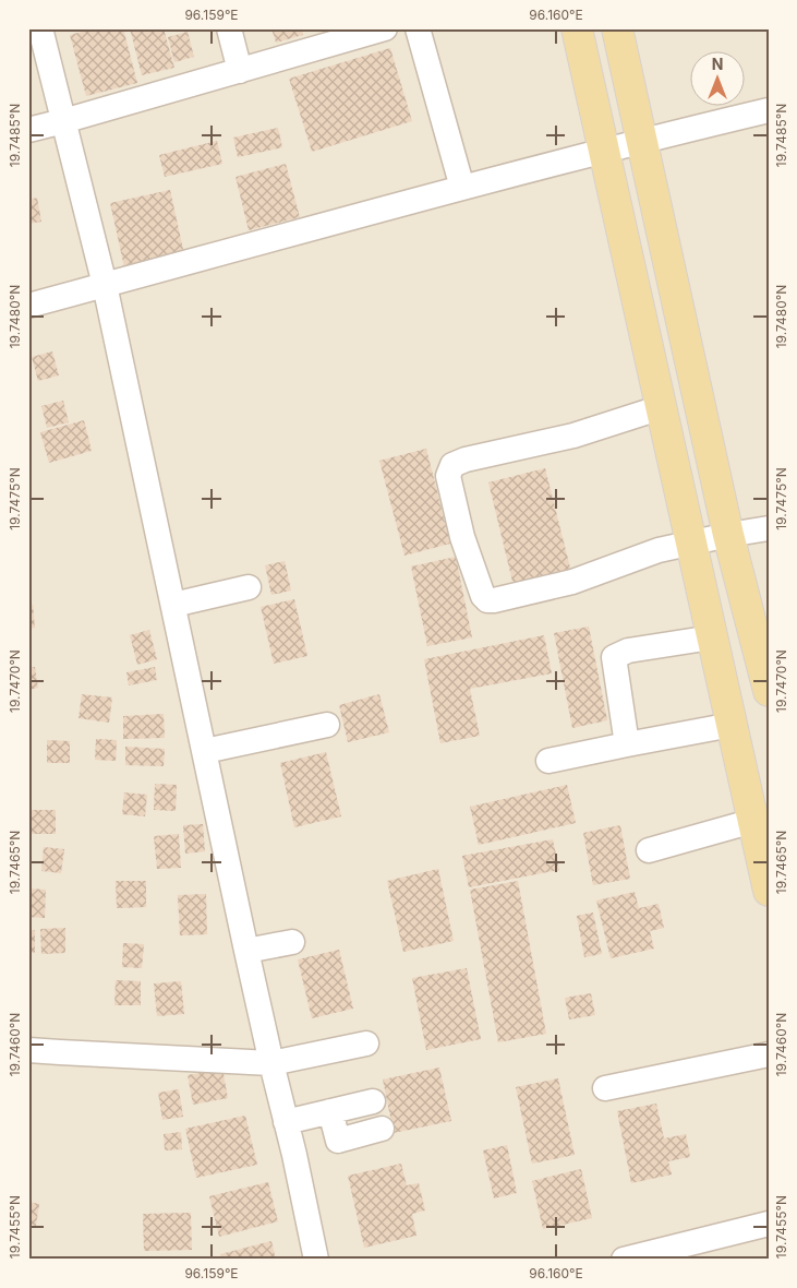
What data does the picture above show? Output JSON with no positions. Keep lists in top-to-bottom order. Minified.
{"north":"top","coordinates":["96.159°E","96.160°E","19.7485°N","19.7480°N","19.7475°N","19.7470°N","19.7465°N","19.7460°N","19.7455°N"]}
